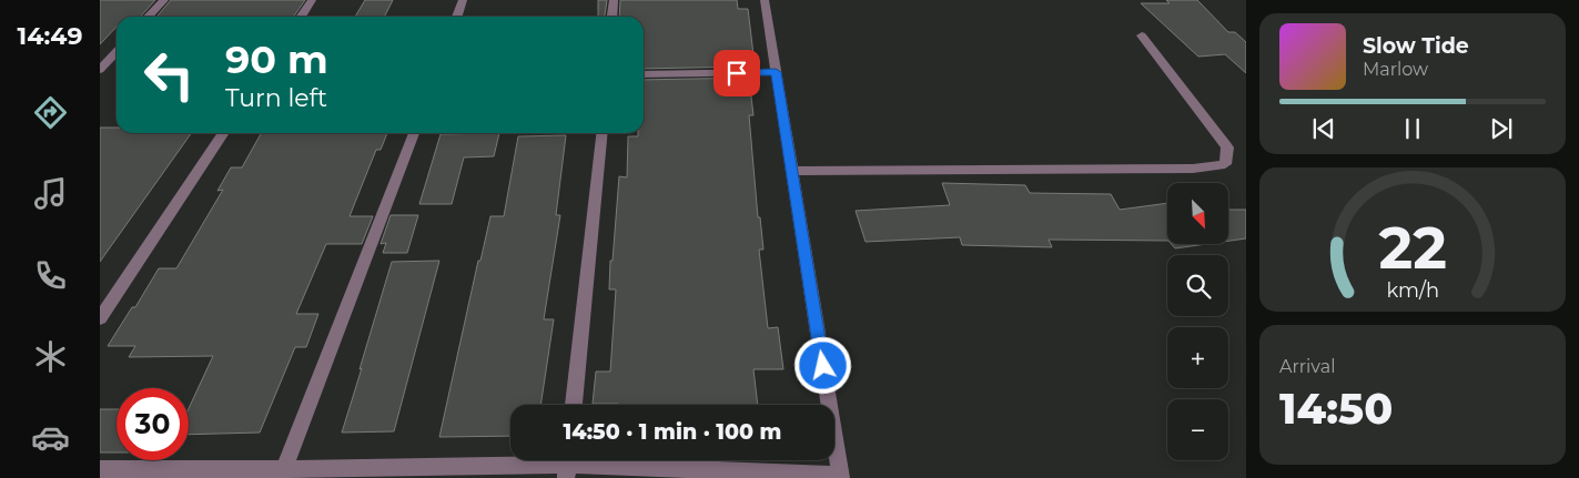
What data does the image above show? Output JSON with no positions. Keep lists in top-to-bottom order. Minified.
{"north":"bottom right","page":{"tabs":"14:49","turn":["90 m","Turn left"],"song":["Slow Tide","Marlow"],"map_buttons":["+","−"],"tile":["Arrival","14:50"],"limit":"30","trip":"14:50 · 1 min · 100 m","gauge":["22","km/h"]}}
